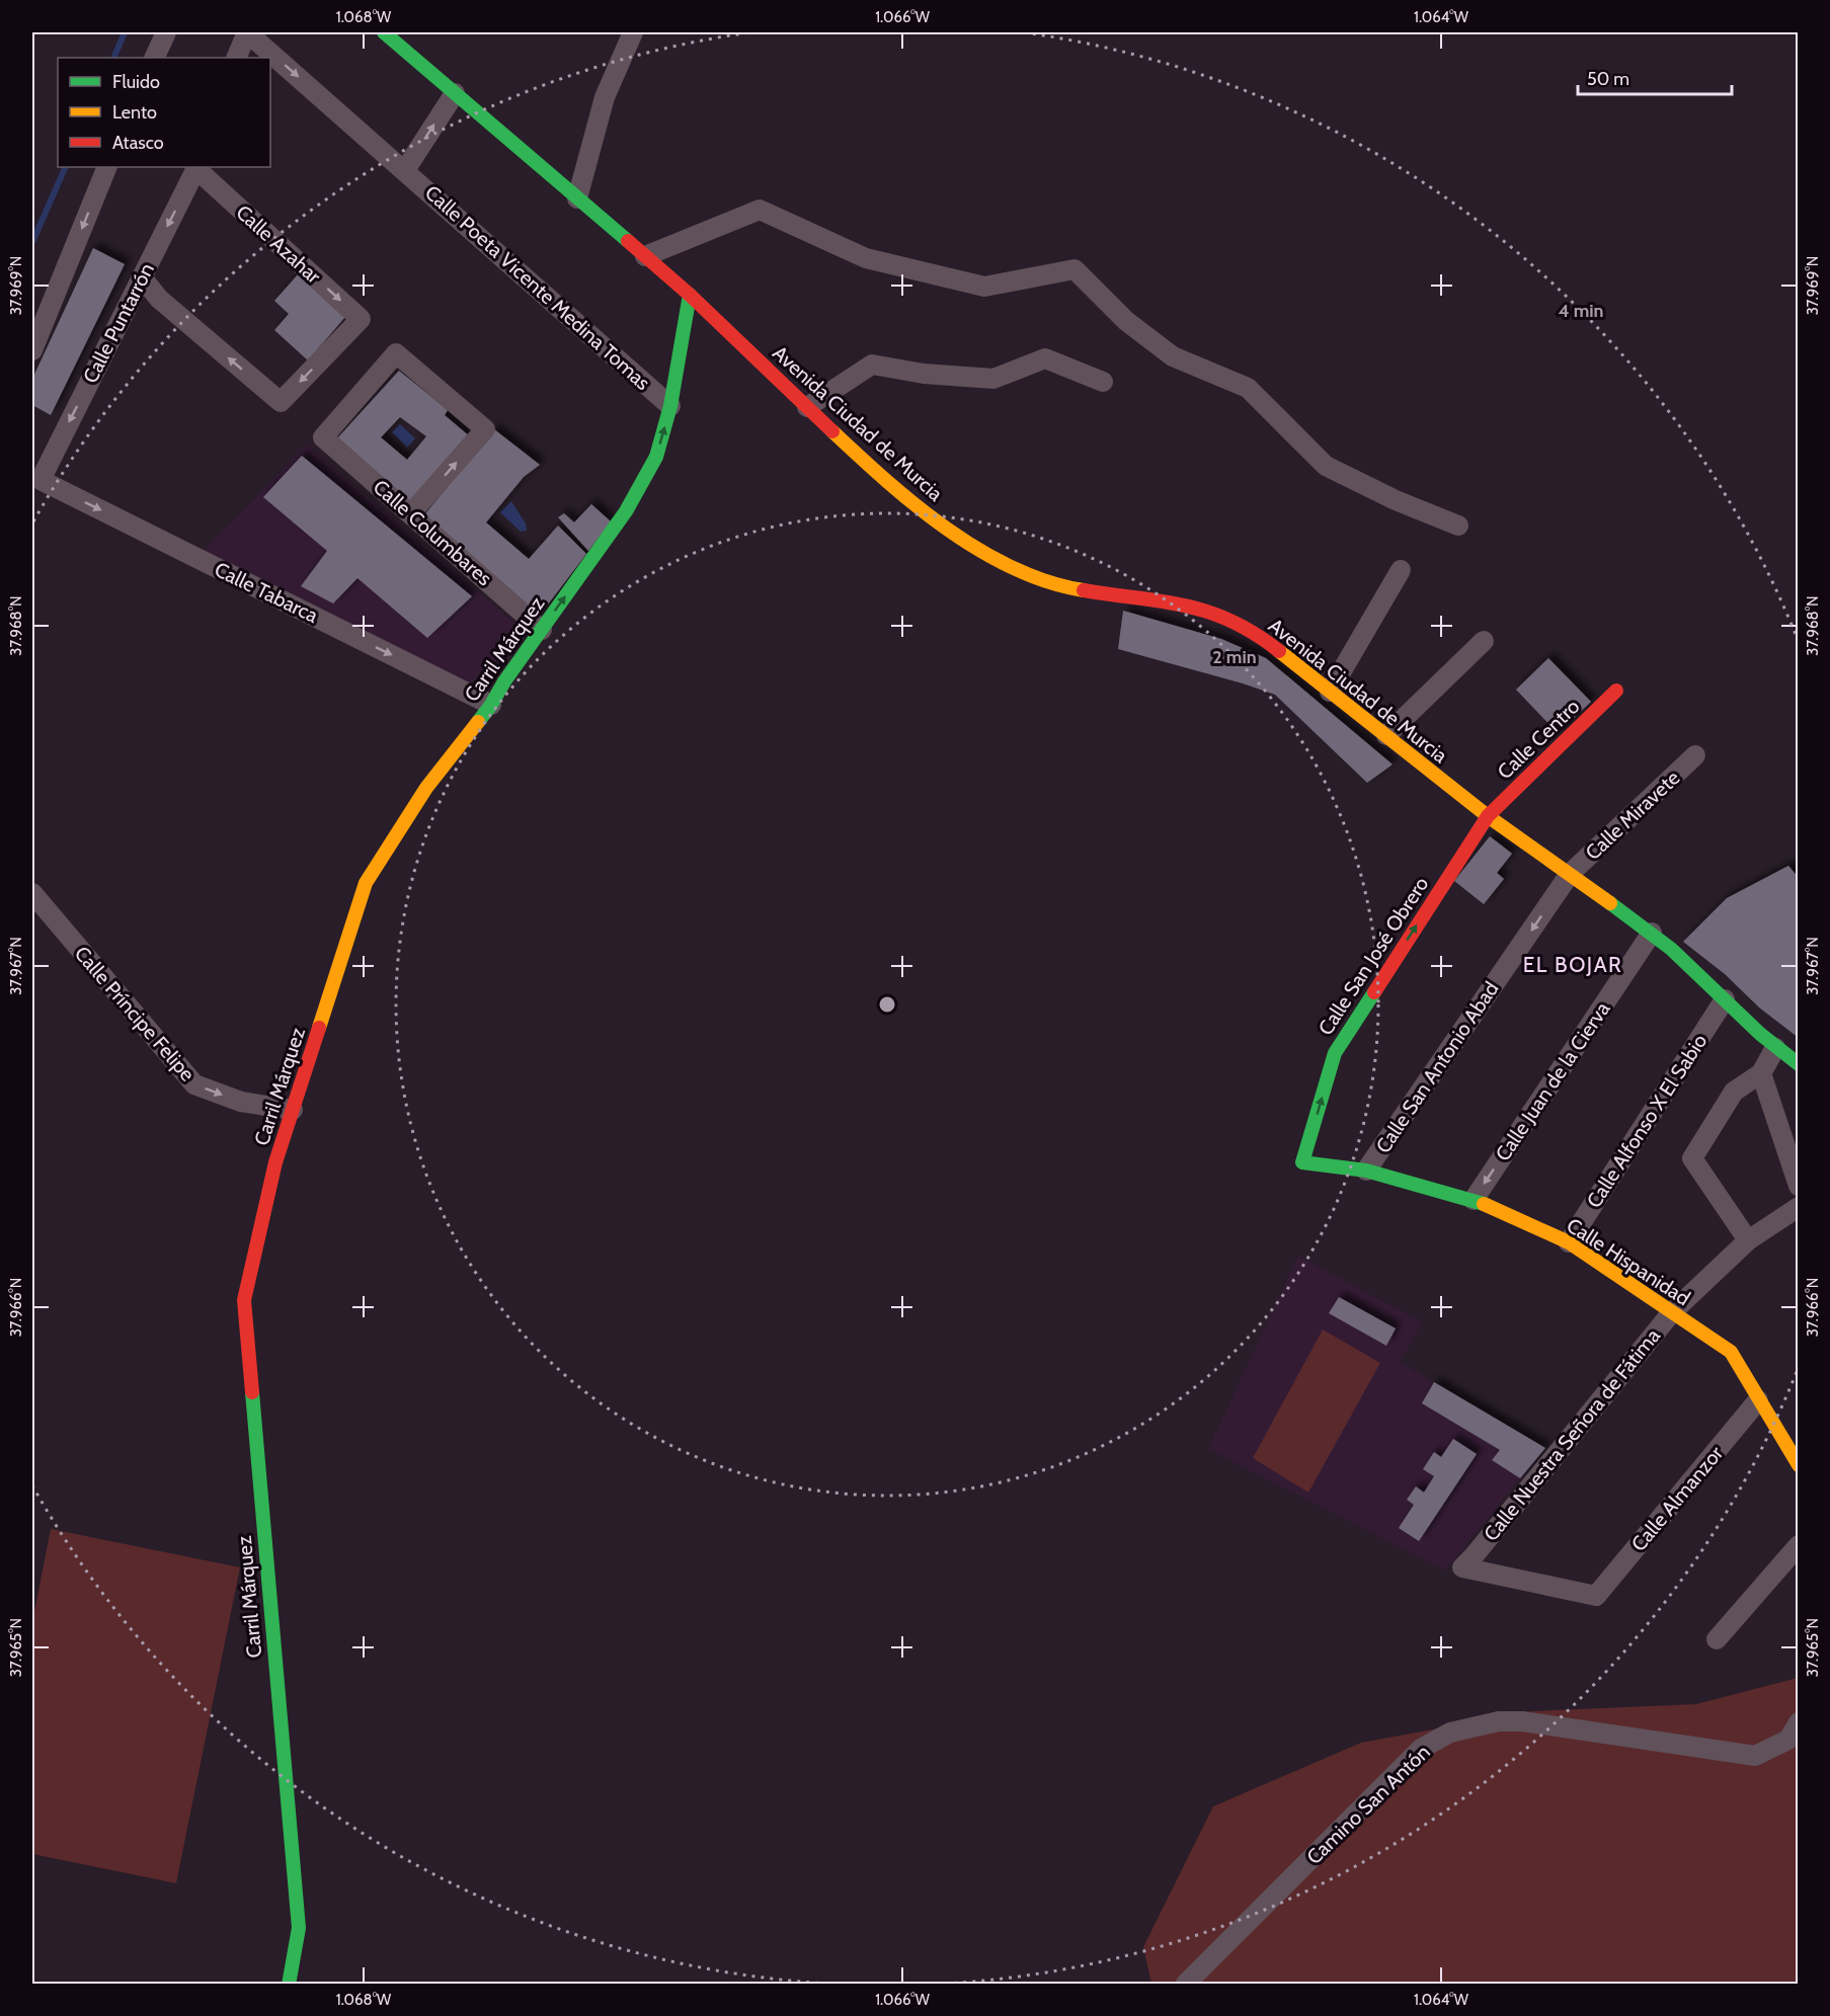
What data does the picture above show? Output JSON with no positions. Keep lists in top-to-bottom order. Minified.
{"streets":{"street":["Calle Azahar","Calle Poeta Vicente Medina Tomas","Calle Puntarrón","Avenida Ciudad de Murcia","Calle Columbares","Calle Tabarca","Carril Márquez","Calle Centro","Calle Miravete","Calle San José Obrero","Calle Príncipe Felipe","Calle San Antonio Abad","Calle Juan de la Cierva","Calle Alfonso X El Sabio","Calle Hispanidad","Calle Nuestra Señora de Fátima","Calle Almanzor","Camino San Antón"]},"crossings":[["Calle Azahar","Calle Puntarrón"],["Calle Poeta Vicente Medina Tomas","Carril Márquez"],["Calle Puntarrón","Calle Tabarca"],["Avenida Ciudad de Murcia","Carril Márquez"],["Avenida Ciudad de Murcia","Calle Centro"],["Avenida Ciudad de Murcia","Calle Miravete"],["Avenida Ciudad de Murcia","Calle San José Obrero"],["Avenida Ciudad de Murcia","Calle San Antonio Abad"],["Avenida Ciudad de Murcia","Calle Juan de la Cierva"],["Avenida Ciudad de Murcia","Calle Alfonso X El Sabio"],["Calle Columbares","Carril Márquez"],["Calle Tabarca","Carril Márquez"],["Carril Márquez","Calle Príncipe Felipe"],["Calle Centro","Calle San José Obrero"],["Calle Miravete","Calle San Antonio Abad"],["Calle San José Obrero","Calle Hispanidad"],["Calle San Antonio Abad","Calle Hispanidad"],["Calle Juan de la Cierva","Calle Hispanidad"],["Calle Alfonso X El Sabio","Calle Hispanidad"],["Calle Hispanidad","Calle Nuestra Señora de Fátima"],["Calle Hispanidad","Calle Almanzor"],["Calle Nuestra Señora de Fátima","Calle Almanzor"]],"one_way":["Calle Poeta Vicente Medina Tomas","Calle Tabarca","Calle San José Obrero","Calle Príncipe Felipe","Calle San Antonio Abad","Calle Juan de la Cierva"],"districts":["EL BOJAR"],"legend":["Fluido","Lento","Atasco"],"scale_bar":"50 m","coordinates":["1.068°W","1.066°W","1.064°W","37.969°N","37.968°N","37.967°N","37.966°N","37.965°N"],"rings":["4 min","2 min"]}
